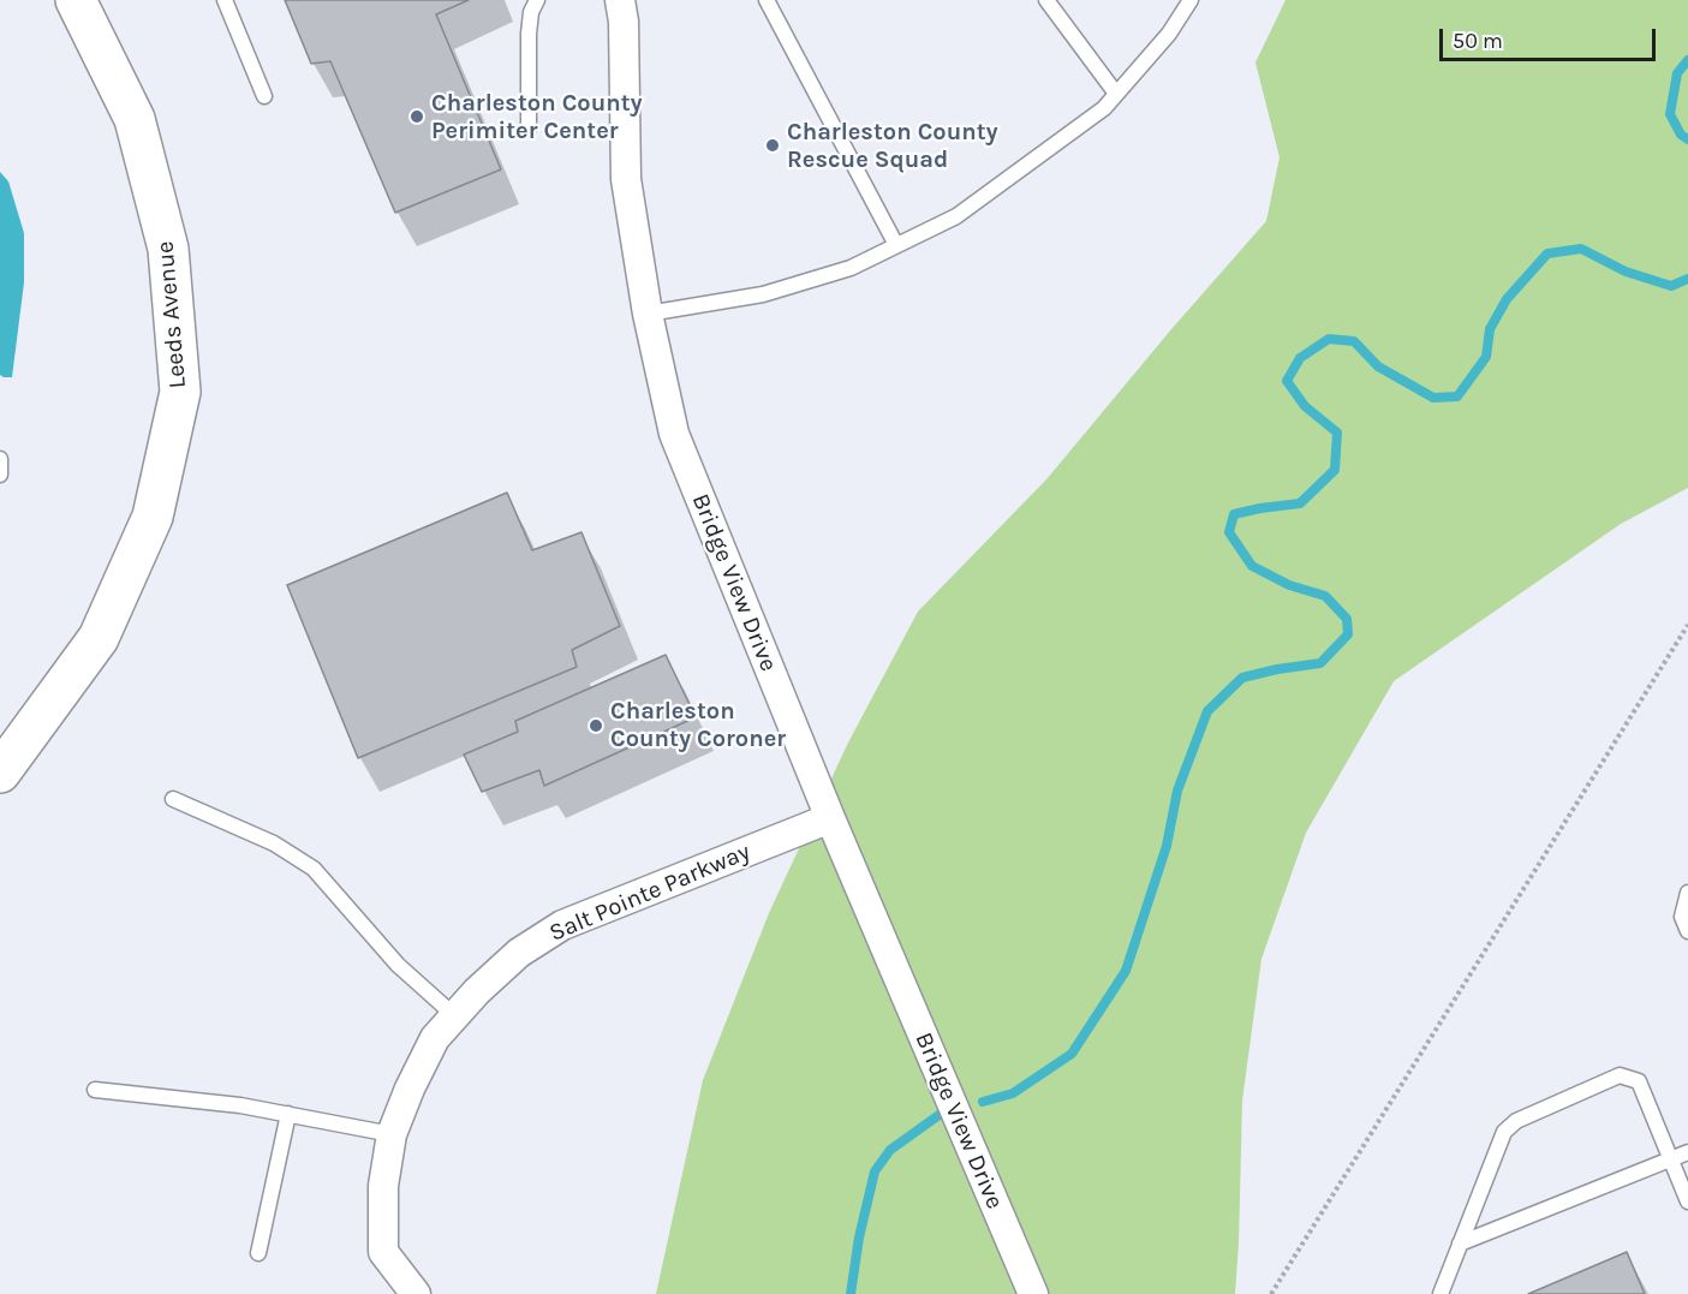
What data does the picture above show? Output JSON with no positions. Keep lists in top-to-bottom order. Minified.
{"streets":{"street":["Leeds Avenue","Bridge View Drive","Salt Pointe Parkway"]},"crossings":[["Bridge View Drive","Salt Pointe Parkway"]],"places":["Charleston County Perimiter Center","Charleston County Rescue Squad","Charleston County Coroner"],"scale_bar":"50 m"}
